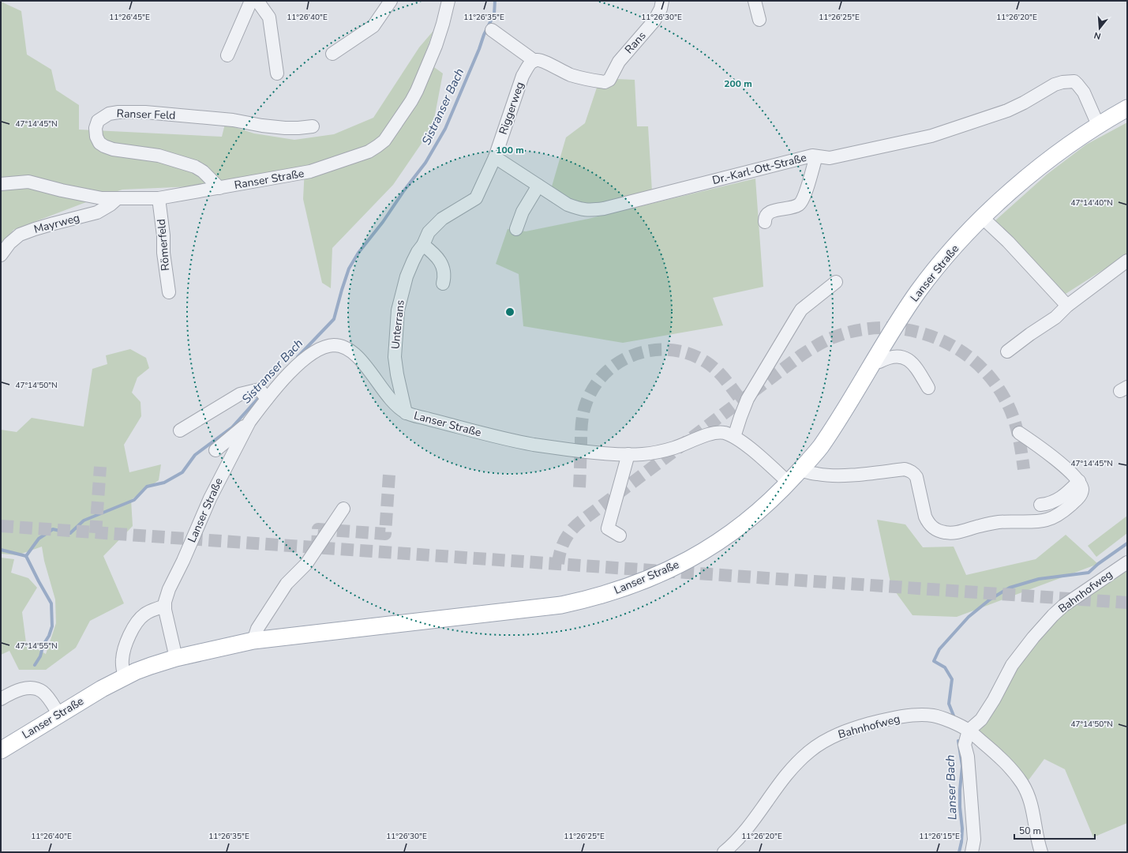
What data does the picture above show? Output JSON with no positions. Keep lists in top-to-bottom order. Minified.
{"streets":{"main road":["Lanser Straße"],"street":["Rans","Riggerweg","Ranser Feld","Dr.-Karl-Ott-Straße","Ranser Straße","Mayrweg","Römerfeld","Unterrans","Bahnhofweg"]},"crossings":[["Rans","Riggerweg"],["Riggerweg","Dr.-Karl-Ott-Straße"],["Riggerweg","Unterrans"],["Ranser Feld","Ranser Straße"],["Dr.-Karl-Ott-Straße","Lanser Straße"],["Ranser Straße","Mayrweg"],["Ranser Straße","Römerfeld"],["Lanser Straße","Unterrans"]],"water":["Sistranser Bach","Lanser Bach"],"scale_bar":"50 m","north":"bottom","coordinates":["11°26'45\"E","11°26'40\"E","11°26'35\"E","11°26'30\"E","11°26'25\"E","11°26'20\"E","47°14'45\"N","47°14'40\"N","47°14'50\"N","47°14'55\"N","11°26'15\"E"],"rings":["200 m","100 m"]}
